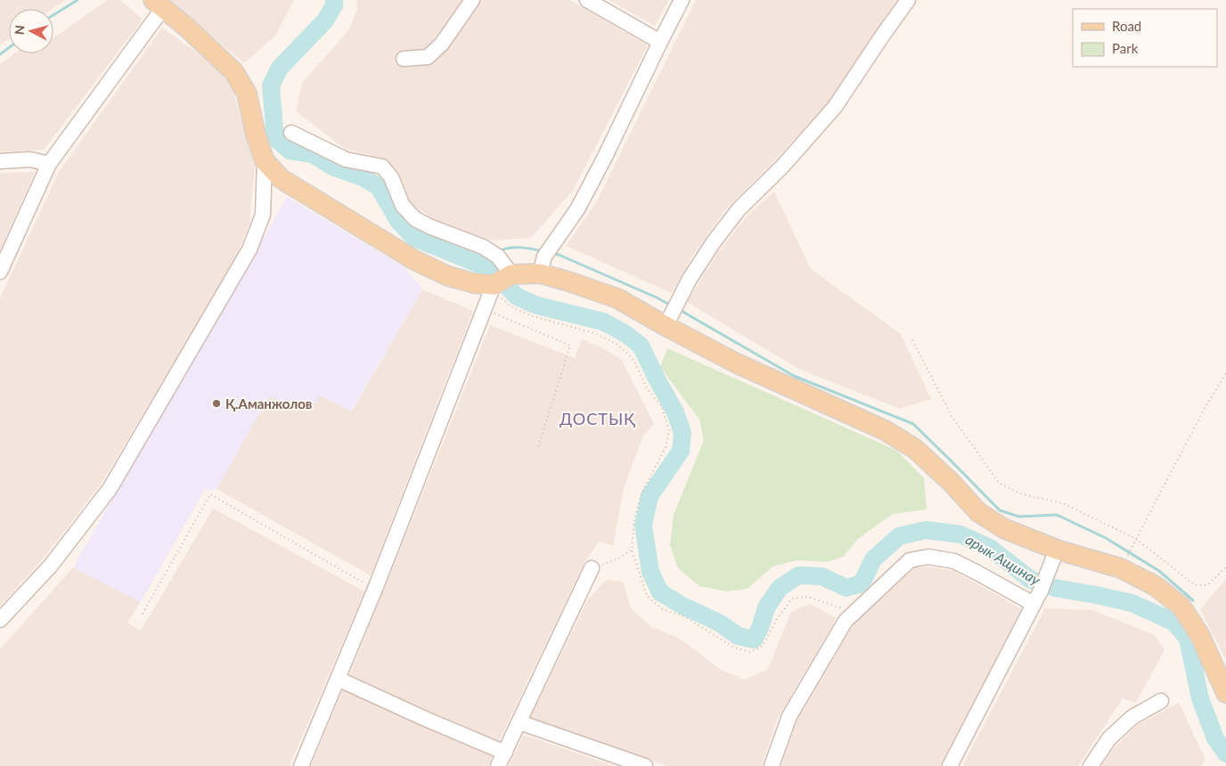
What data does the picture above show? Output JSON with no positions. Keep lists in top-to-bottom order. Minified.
{"districts":["ДОСТЫҚ"],"water":["арык Ащинау"],"places":["Қ.Аманжолов"],"legend":["Road","Park"],"north":"left"}
